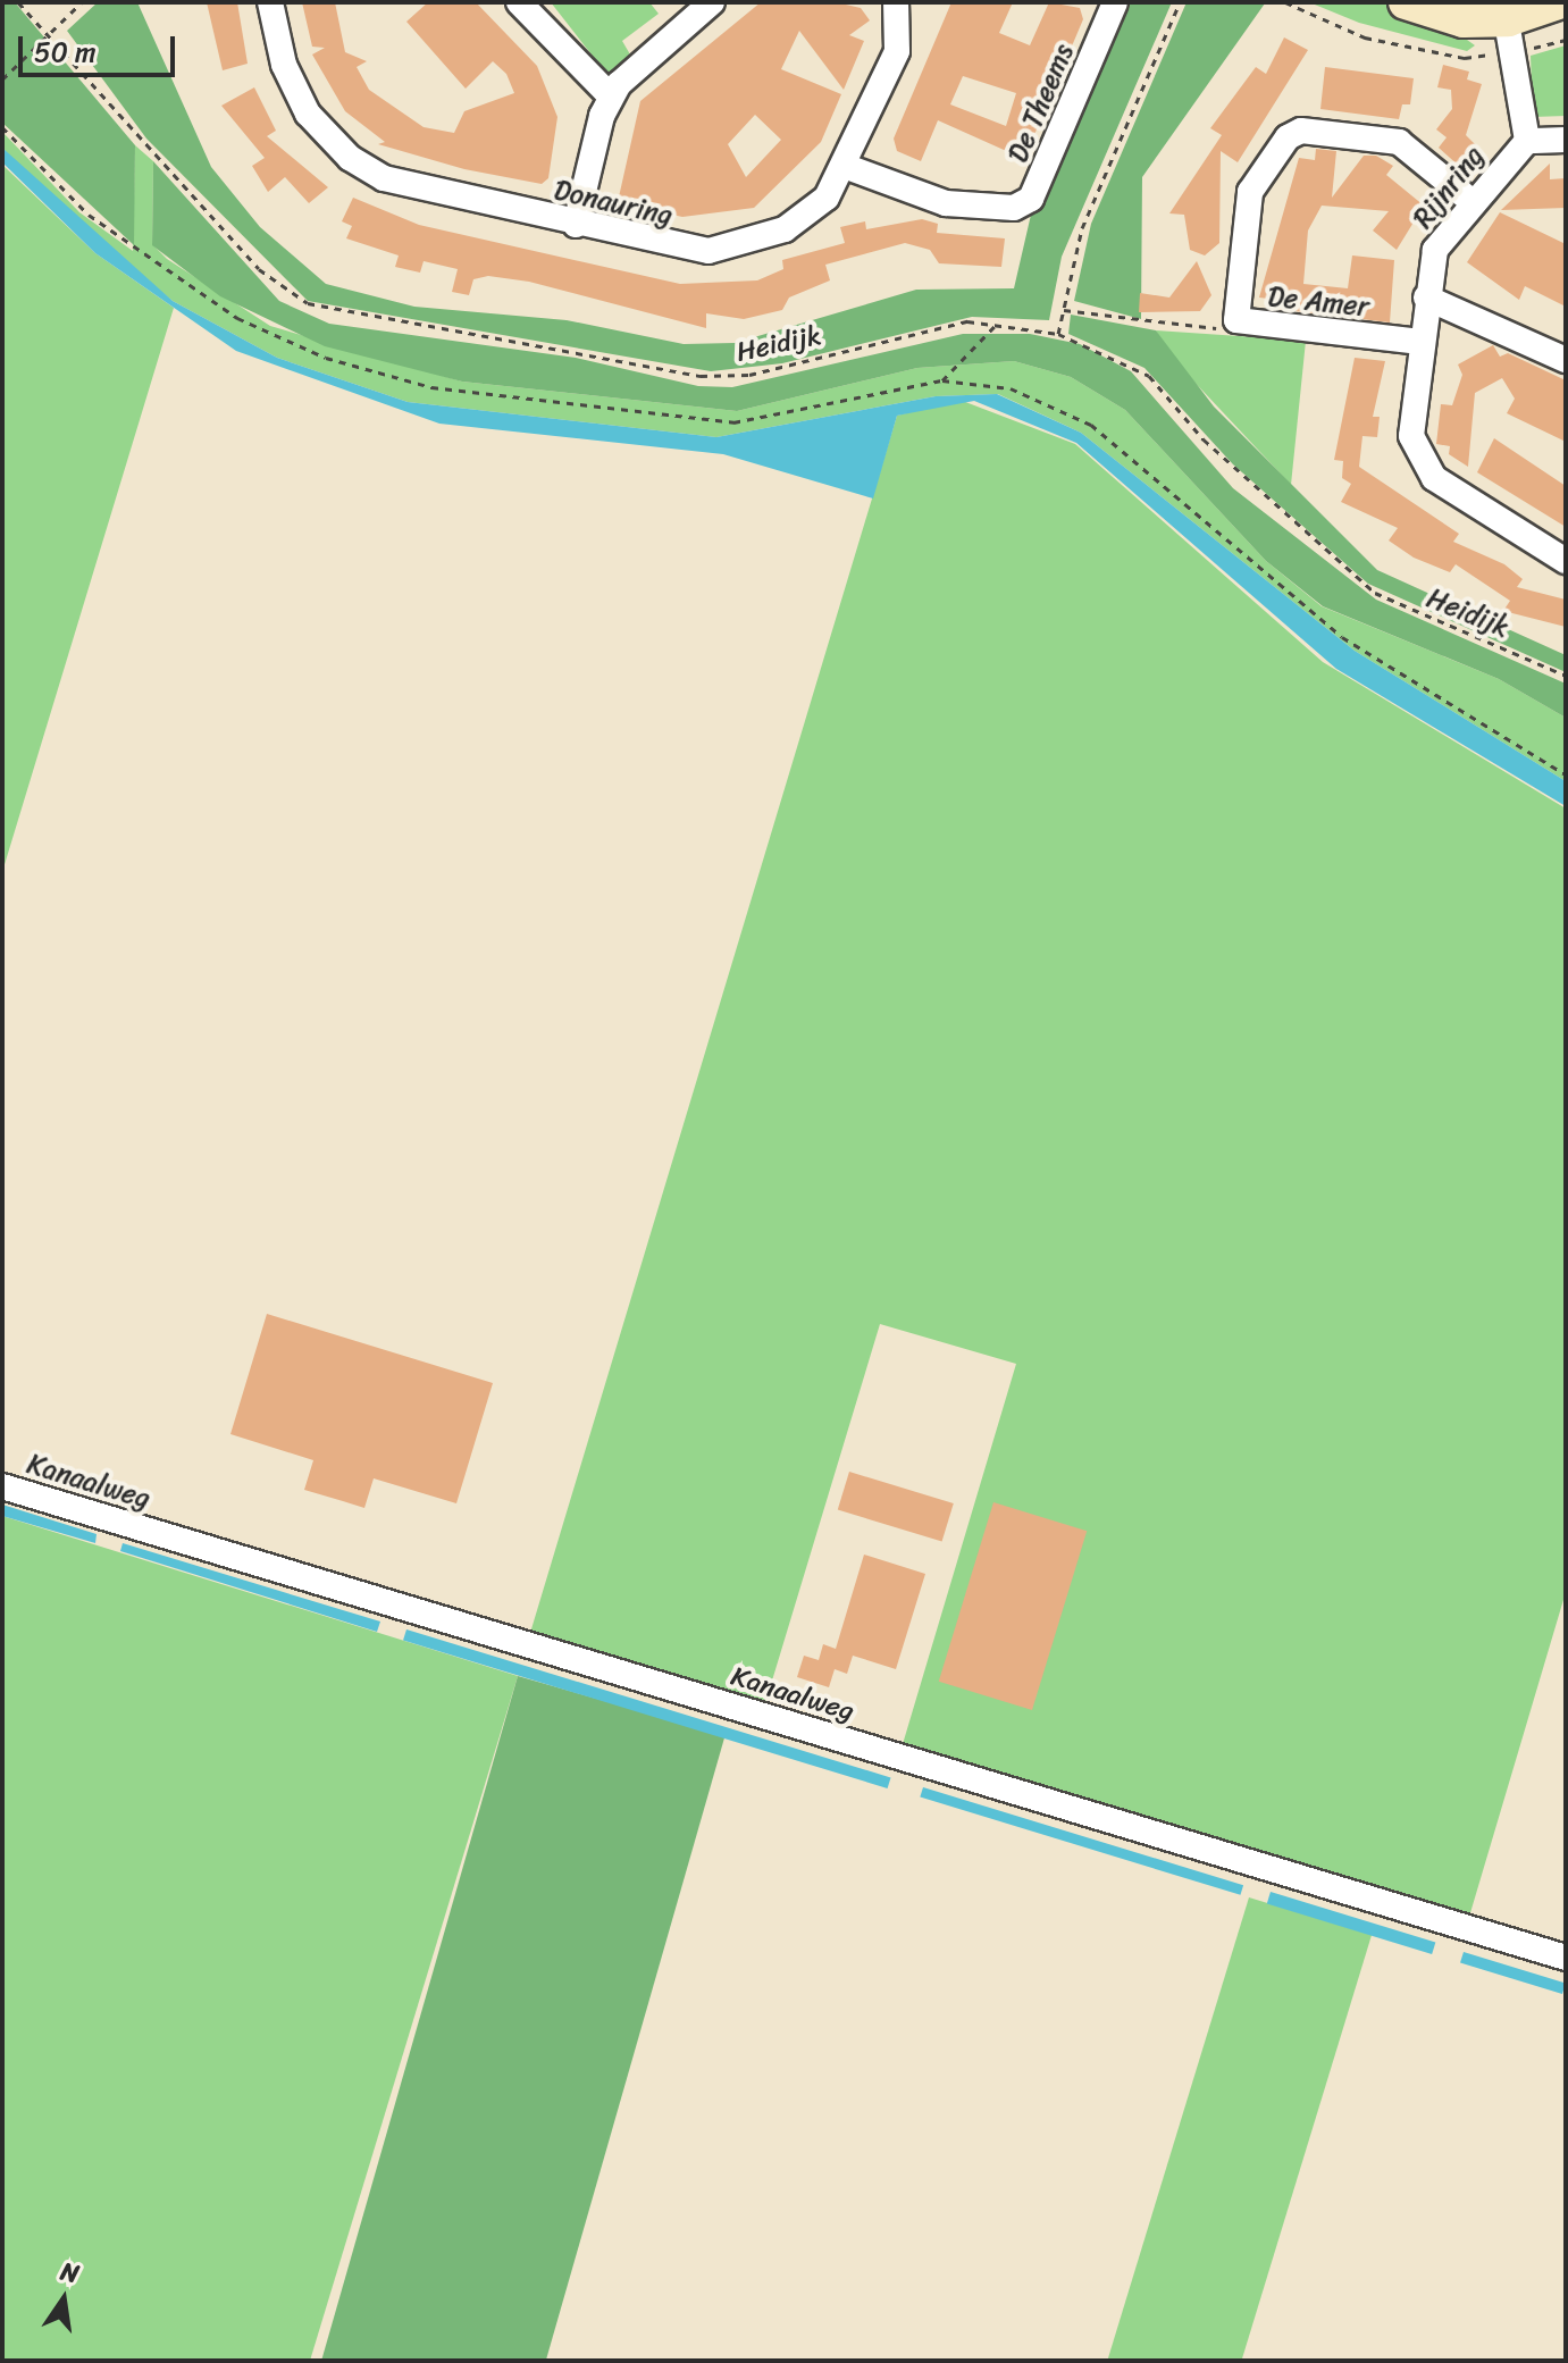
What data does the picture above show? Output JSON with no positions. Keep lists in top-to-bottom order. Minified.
{"streets":{"street":["De Theems","Rijnring","Donauring","De Amer","Kanaalweg"],"path":["Heidijk"]},"crossings":[["De Theems","Donauring"],["Rijnring","De Amer"]],"scale_bar":"50 m","north":"top"}
